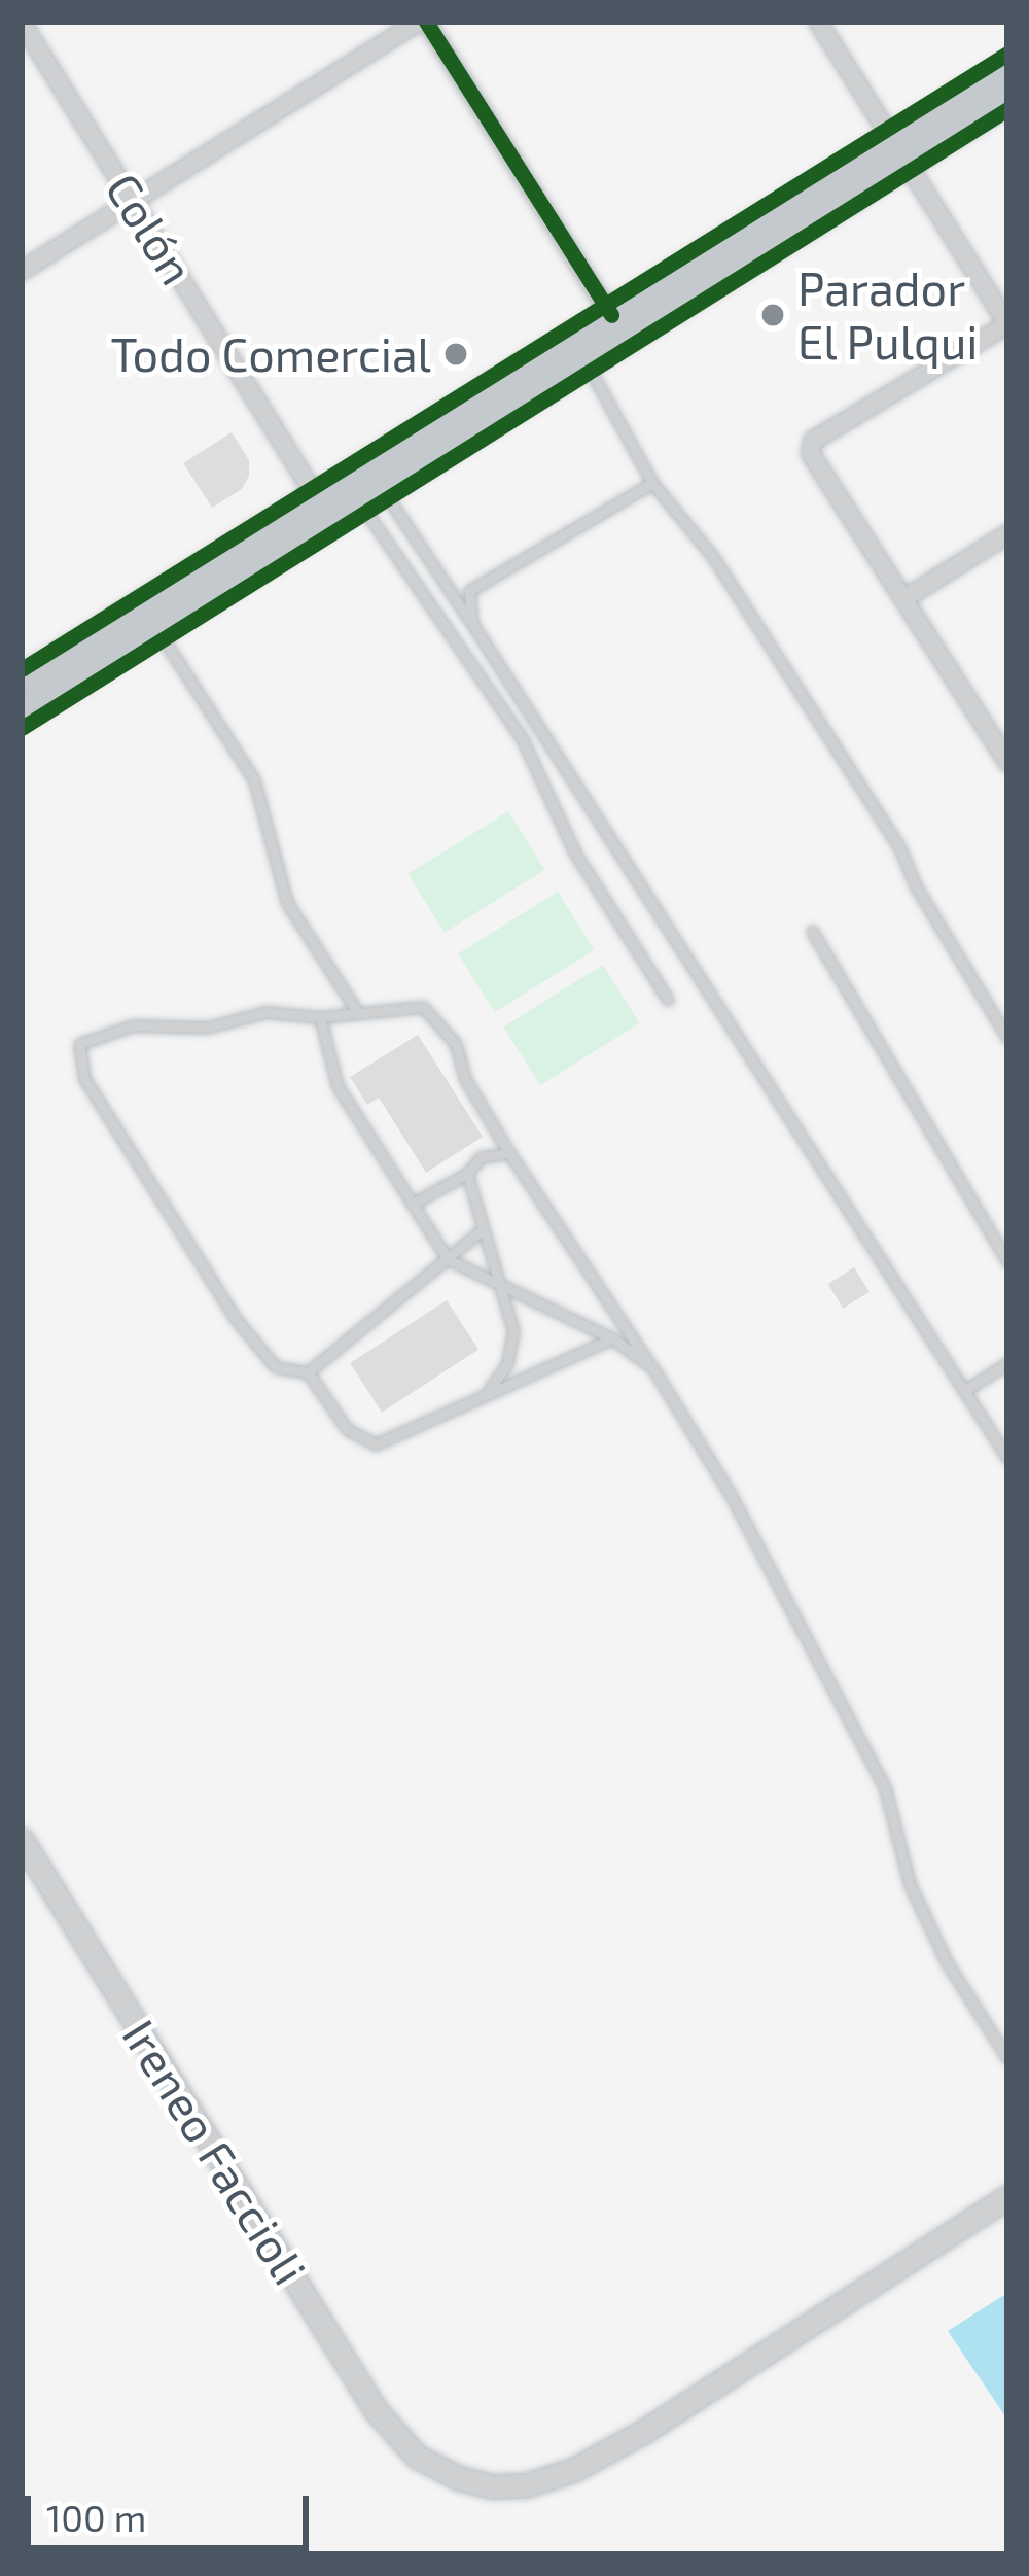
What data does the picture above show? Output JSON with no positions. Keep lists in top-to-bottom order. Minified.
{"streets":{"street":["Colón","Ireneo Faccioli"]},"places":["Parador El Pulqui","Todo Comercial"],"scale_bar":"100 m"}
